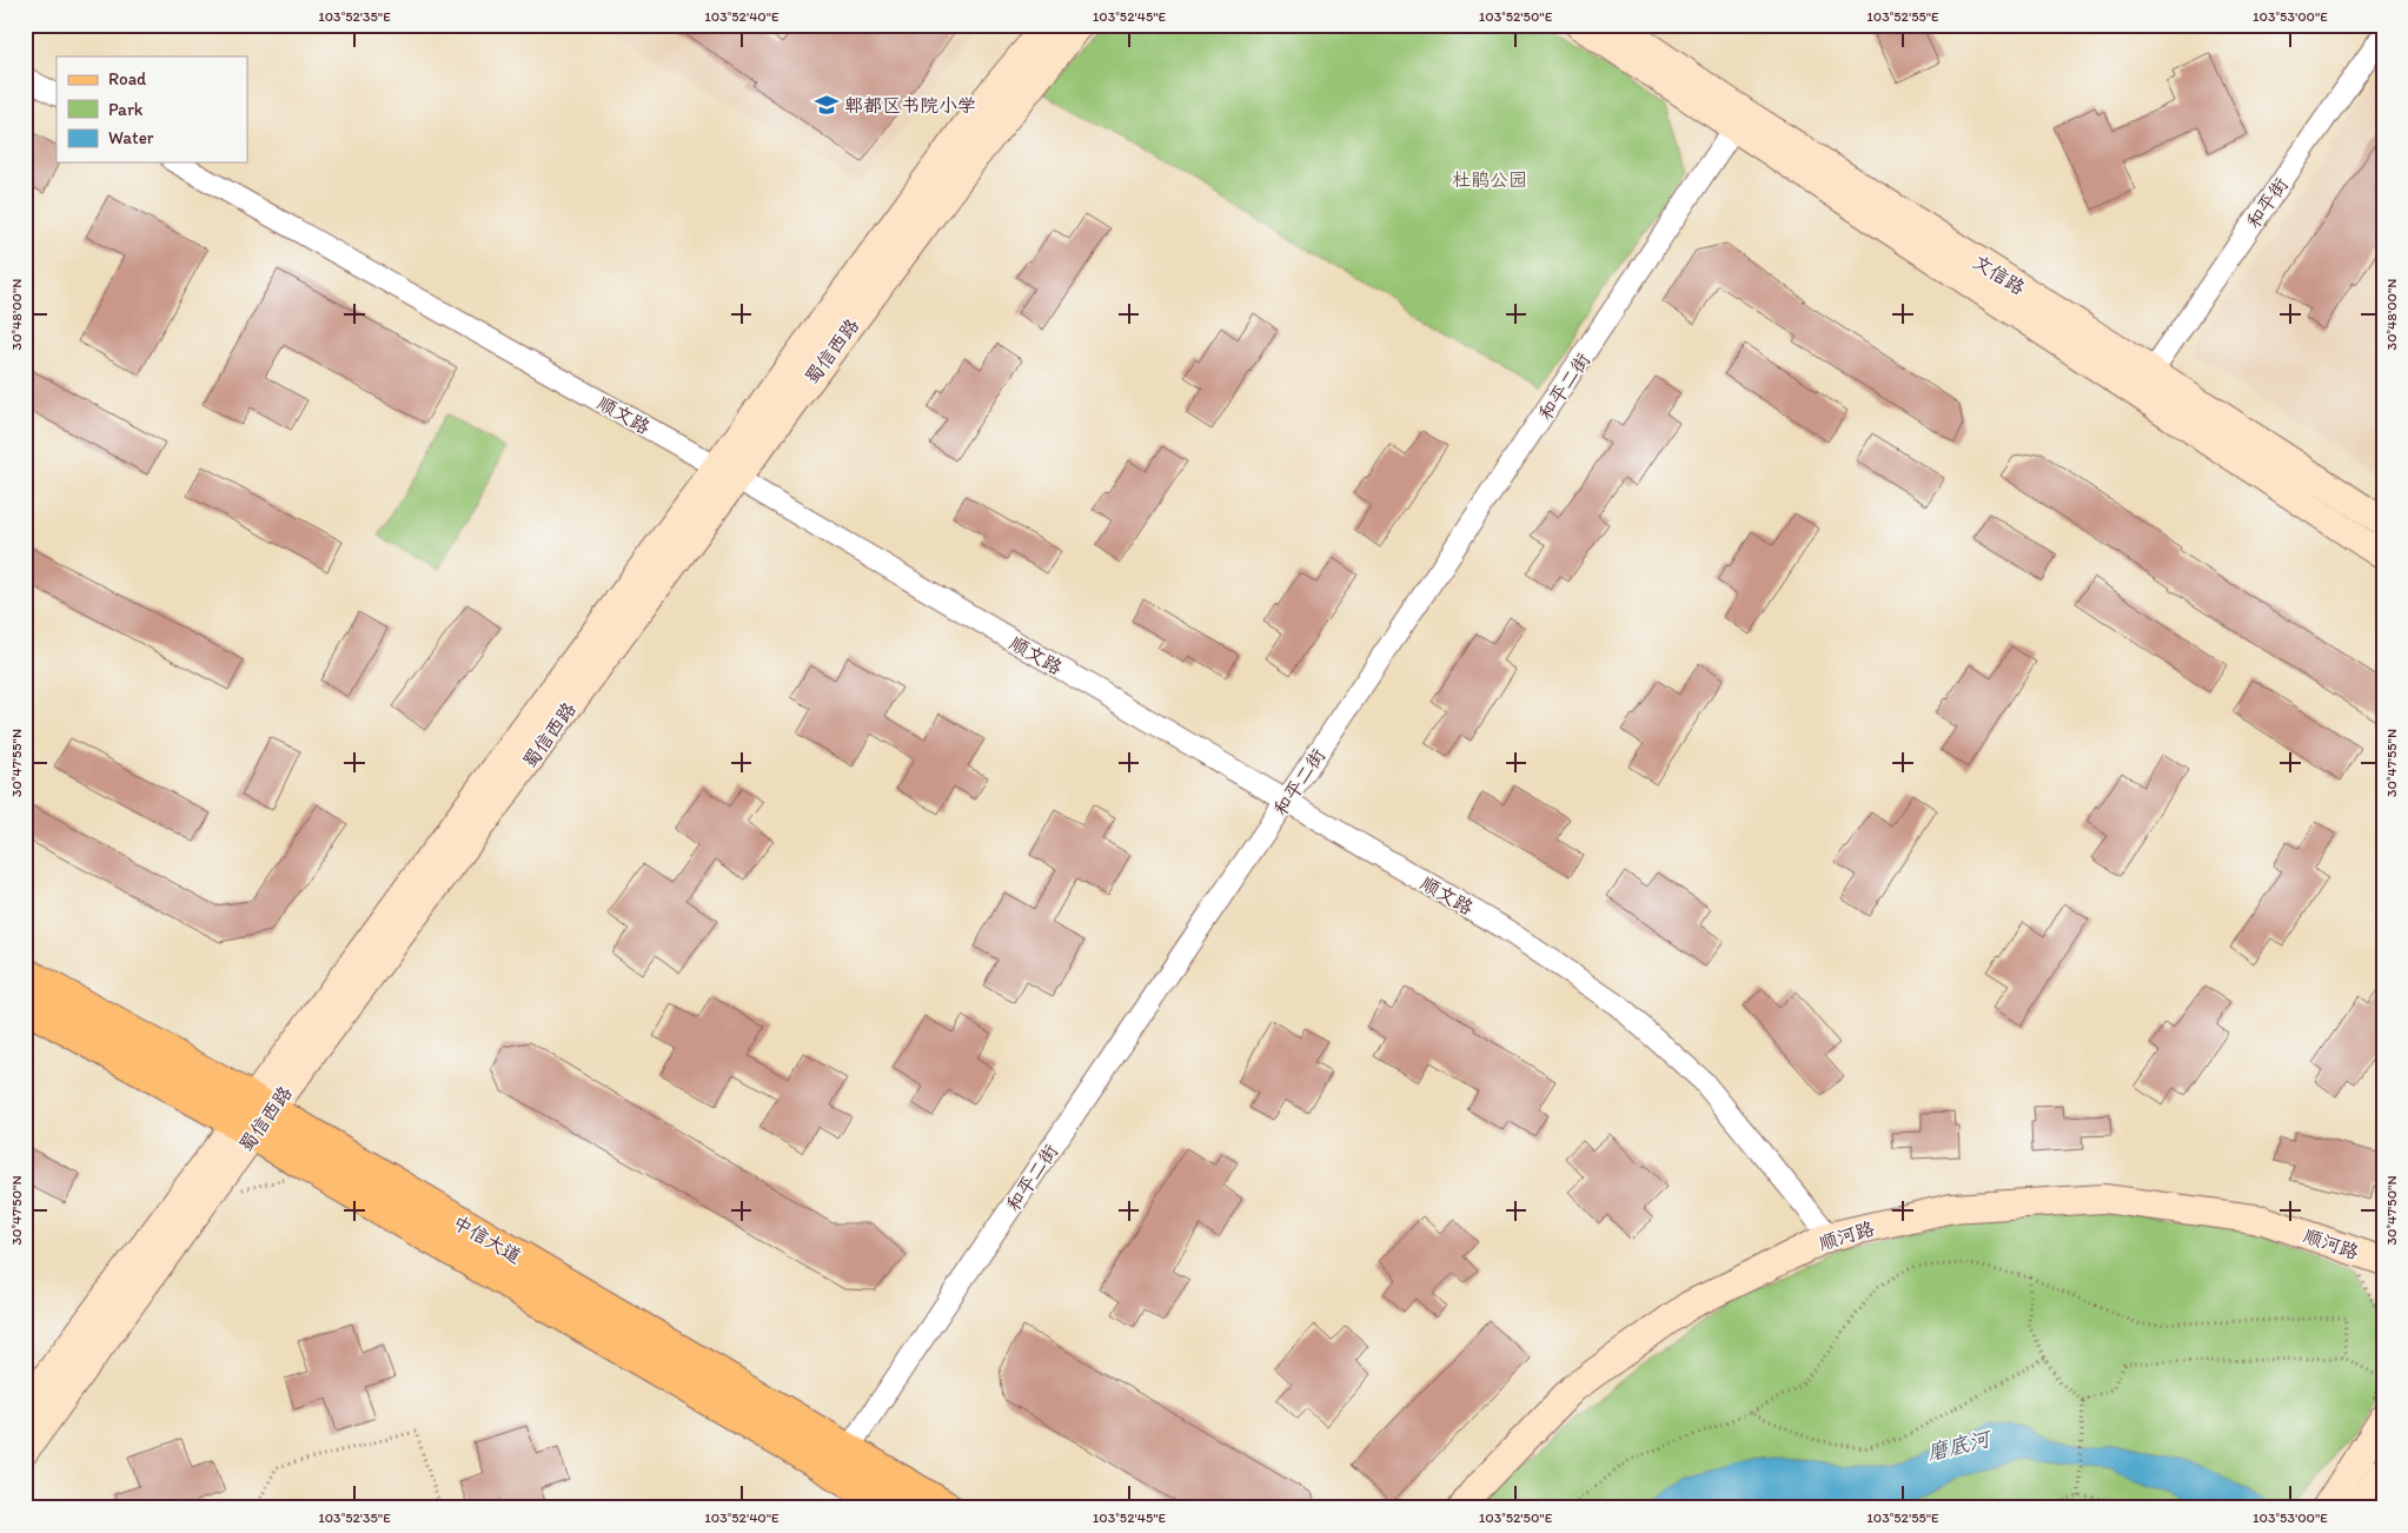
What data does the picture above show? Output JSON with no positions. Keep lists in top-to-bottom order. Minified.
{"streets":{"main road":["中信大道"],"street":["和平街","文信路","蜀信西路","和平二街","顺文路","顺河路"]},"crossings":[["和平街","文信路"],["文信路","和平二街"],["蜀信西路","顺文路"],["蜀信西路","中信大道"],["和平二街","顺文路"],["和平二街","中信大道"],["顺文路","顺河路"]],"water":["磨底河"],"parks":["杜鹃公园"],"places":{"school or university":["郫都区书院小学"]},"legend":["Road","Park","Water"],"coordinates":["103°52'35\"E","103°52'40\"E","103°52'45\"E","103°52'50\"E","103°52'55\"E","103°53'00\"E","30°48'00\"N","30°47'55\"N","30°47'50\"N"]}
